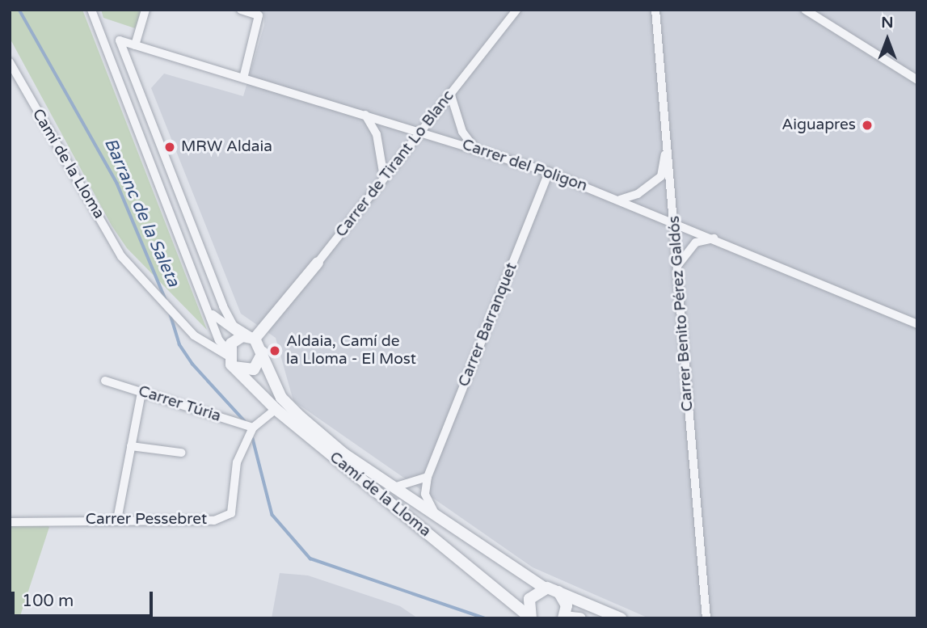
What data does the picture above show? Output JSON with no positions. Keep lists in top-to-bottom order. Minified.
{"streets":{"street":["Camí de la Lloma","Carrer de Tirant Lo Blanc","Carrer del Poligon","Carrer Benito Pérez Galdós","Carrer Barranquet","Carrer Túria","Carrer Pessebret"]},"crossings":[["Camí de la Lloma","Carrer de Tirant Lo Blanc"],["Camí de la Lloma","Carrer del Poligon"],["Camí de la Lloma","Carrer Barranquet"],["Camí de la Lloma","Carrer Pessebret"],["Carrer de Tirant Lo Blanc","Carrer del Poligon"],["Carrer del Poligon","Carrer Benito Pérez Galdós"],["Carrer del Poligon","Carrer Barranquet"],["Carrer Túria","Carrer Pessebret"]],"water":["Barranc de la Saleta"],"places":["Aiguapres","MRW Aldaia","Aldaia, Camí de la Lloma - El Most"],"scale_bar":"100 m","north":"top"}
